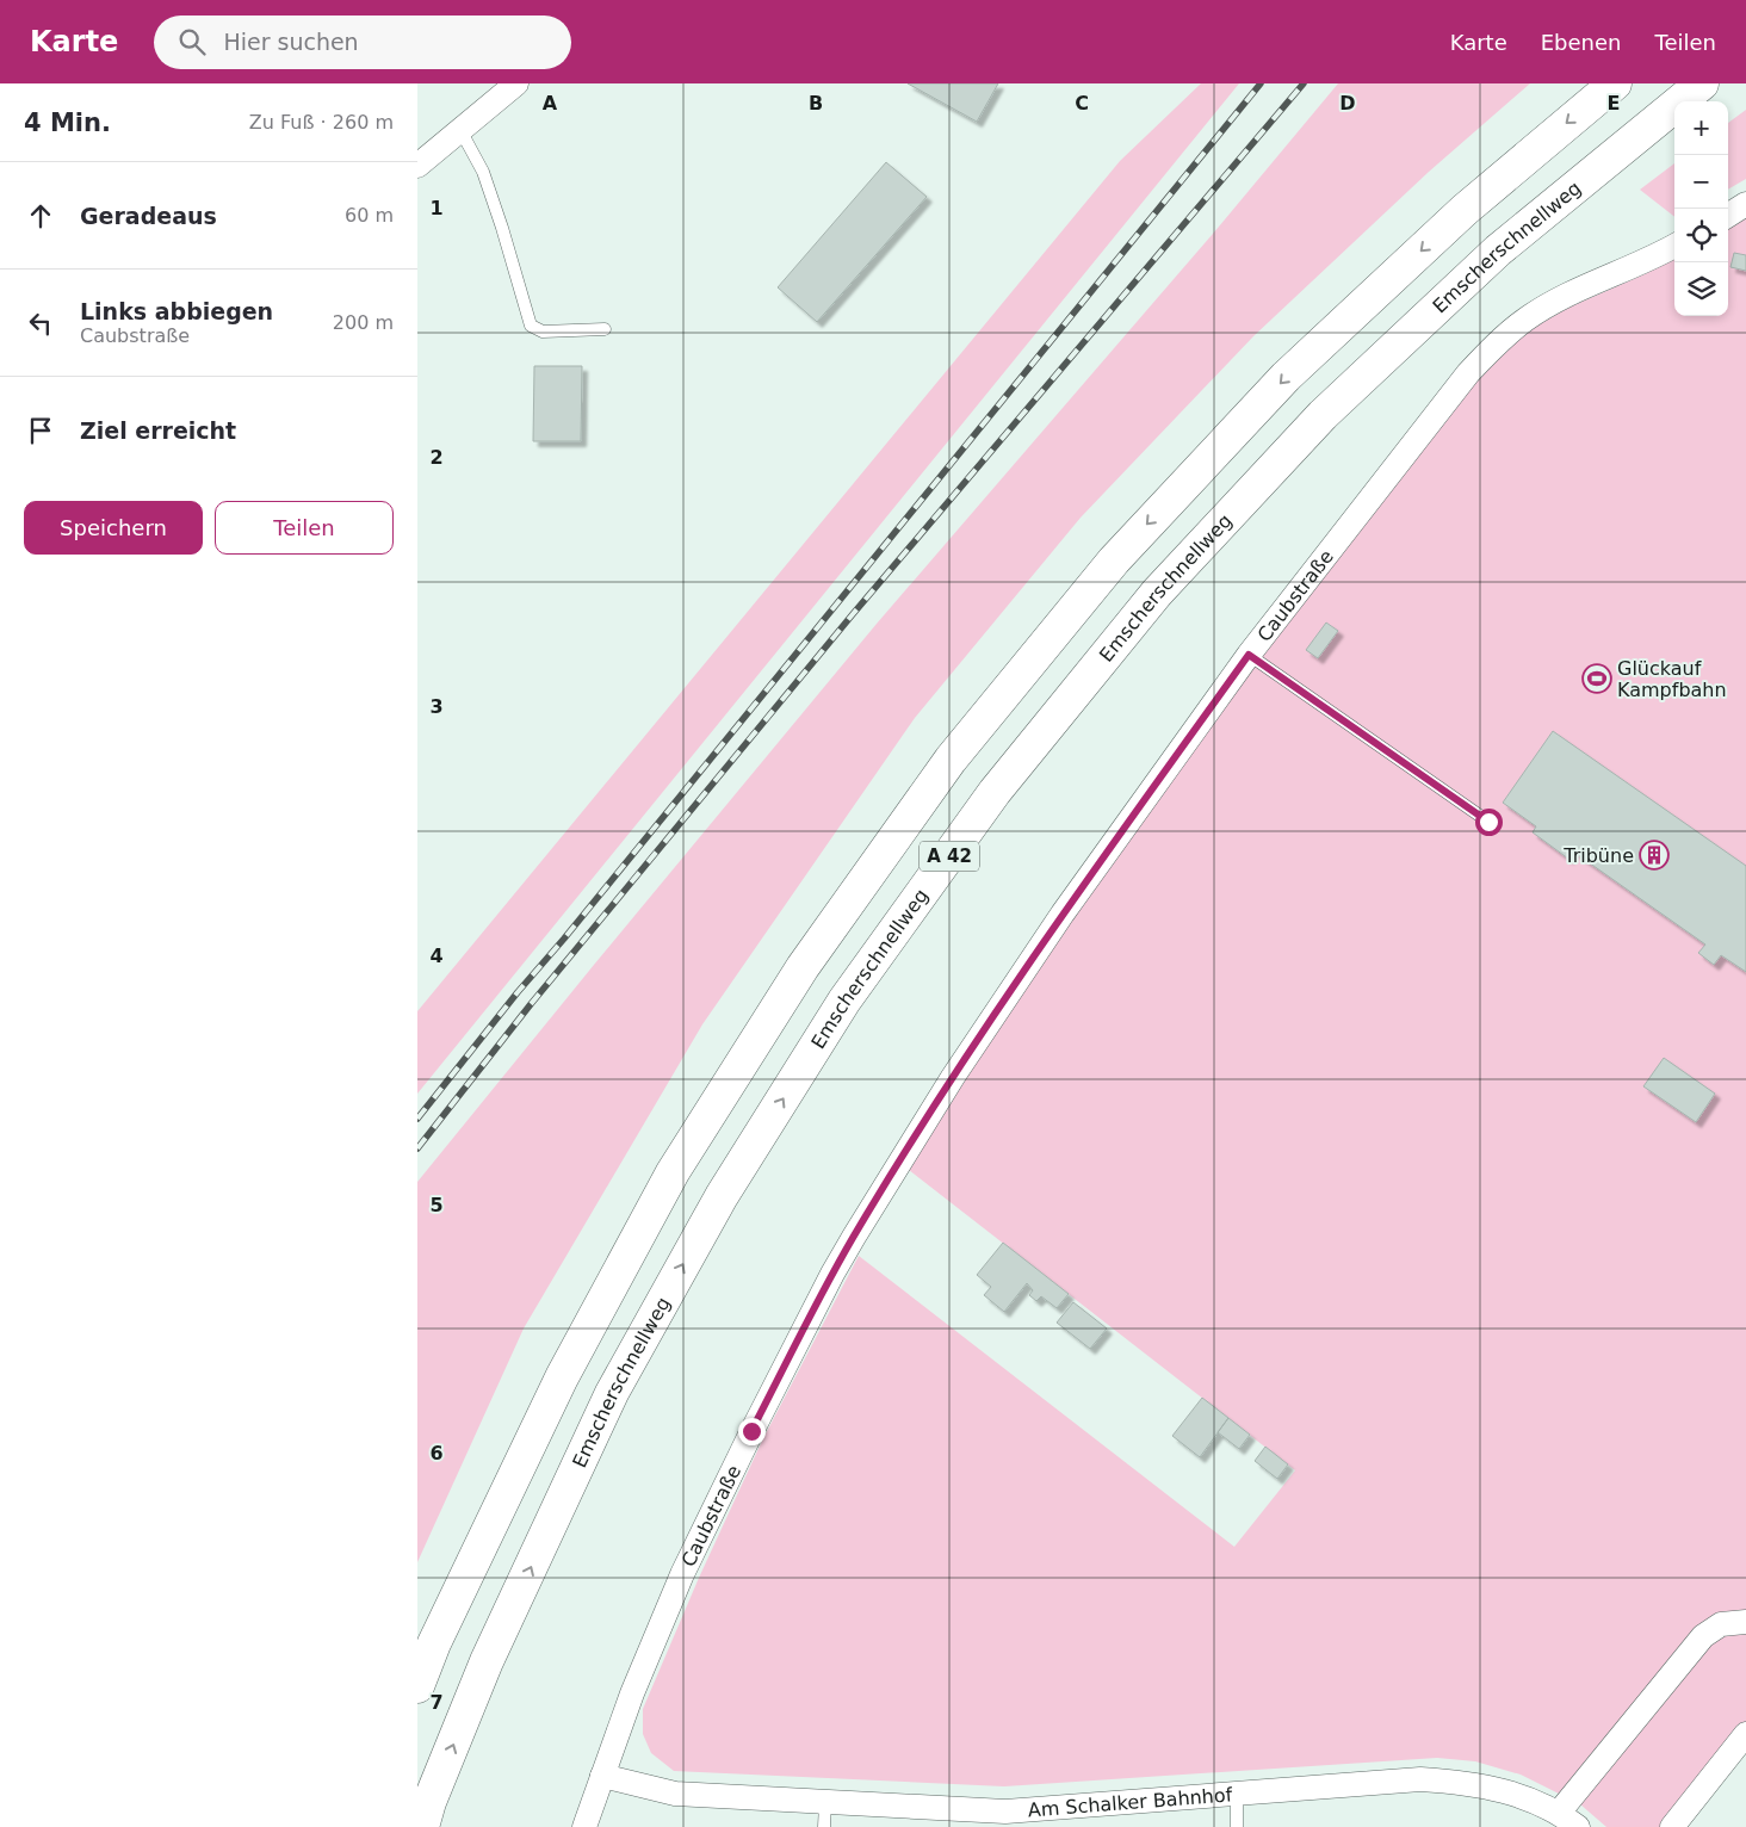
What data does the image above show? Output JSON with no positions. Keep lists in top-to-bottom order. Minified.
{"streets":{"highway":["Emscherschnellweg","A 42"],"street":["Caubstraße","Am Schalker Bahnhof"]},"crossings":[["Caubstraße","Am Schalker Bahnhof"]],"places":{"sports":["Glückauf Kampfbahn"],"building":["Tribüne"]},"page":{"header":"Karte","search":"Hier suchen","nav":["Karte","Ebenen","Teilen"],"heading":["4 Min.","Zu Fuß · 260 m"],"map_buttons":["+","−"],"list":[["Geradeaus","60 m"],["Links abbiegen","Caubstraße","200 m"],"Ziel erreicht"],"buttons":["Speichern","Teilen"]},"grid":{"columns":["A","B","C","D","E"],"rows":["1","2","3","4","5","6","7"]}}
